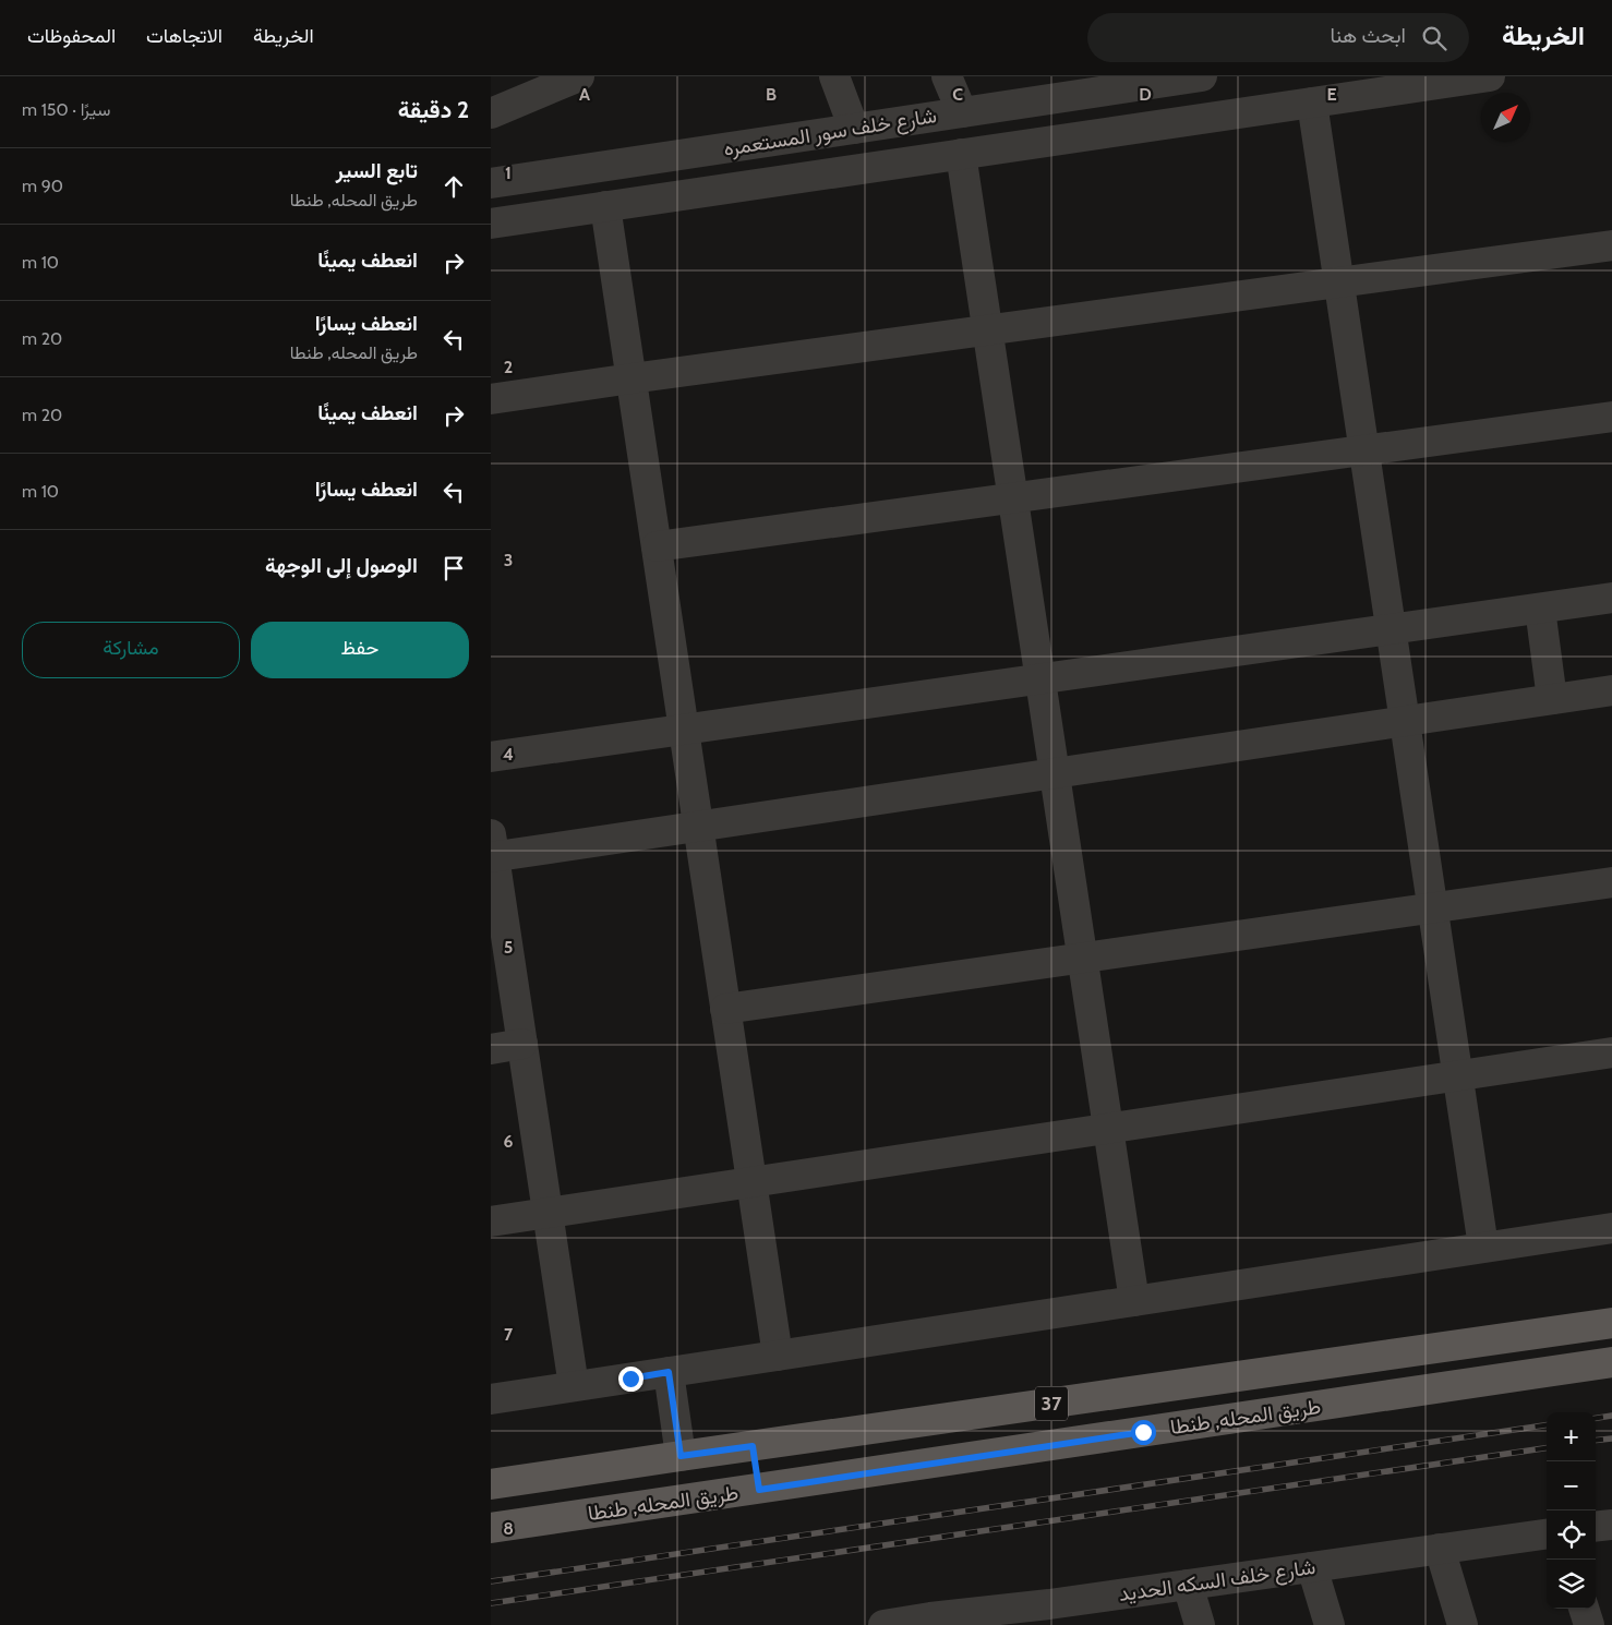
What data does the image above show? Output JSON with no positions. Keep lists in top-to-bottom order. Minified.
{"streets":{"main road":["37","طريق المحله, طنطا"],"street":["شارع خلف سور المستعمره","شارع خلف السكه الحديد"]},"north":"top right","page":{"header":"الخريطة","search":"ابحث هنا","nav":["الخريطة","الاتجاهات","المحفوظات"],"heading":["2 دقيقة","سيرًا · 150 m"],"list":[["تابع السير","طريق المحله, طنطا","90 m"],["انعطف يمينًا","10 m"],["انعطف يسارًا","طريق المحله, طنطا","20 m"],["انعطف يمينًا","20 m"],["انعطف يسارًا","10 m"],"الوصول إلى الوجهة"],"buttons":["حفظ","مشاركة"],"map_buttons":["+","−"]},"grid":{"columns":["A","B","C","D","E"],"rows":["1","2","3","4","5","6","7","8"]}}
